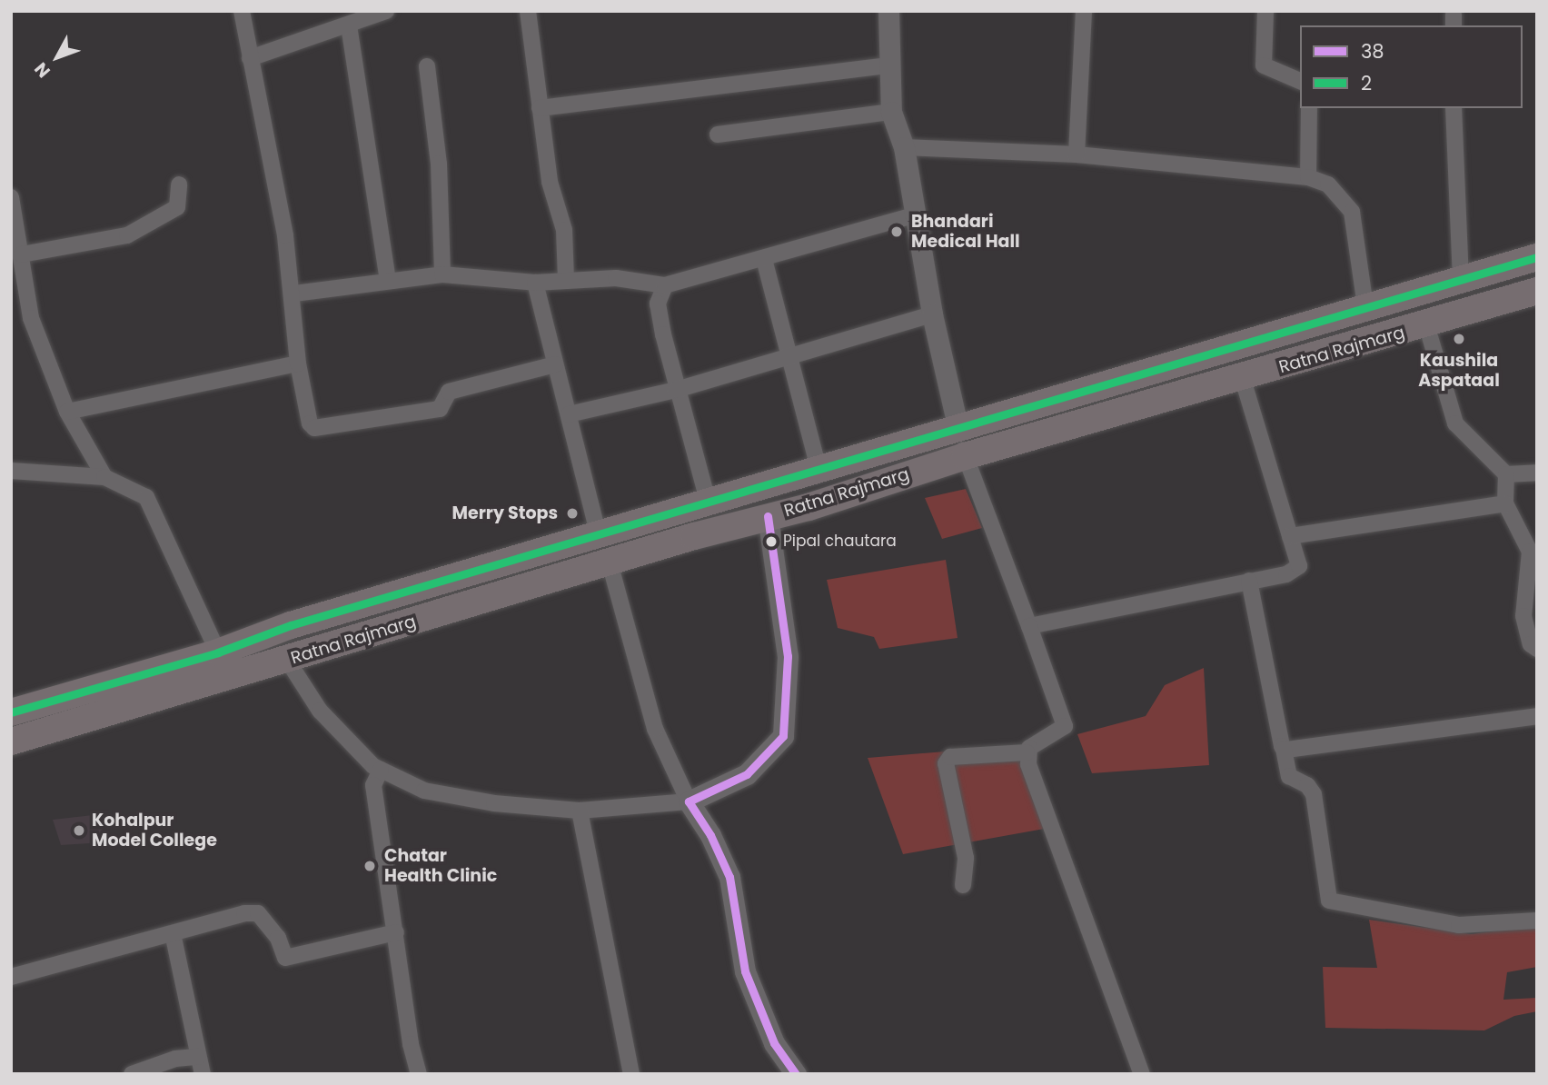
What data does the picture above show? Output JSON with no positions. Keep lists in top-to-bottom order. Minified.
{"streets":{"highway":["Ratna Rajmarg"]},"places":["Bhandari Medical Hall","Kaushila Aspataal","Merry Stops","Pipal chautara","Kohalpur Model College","Chatar Health Clinic"],"lines":["transit line 2","transit line 38"],"legend":["38","2"],"north":"bottom left"}
